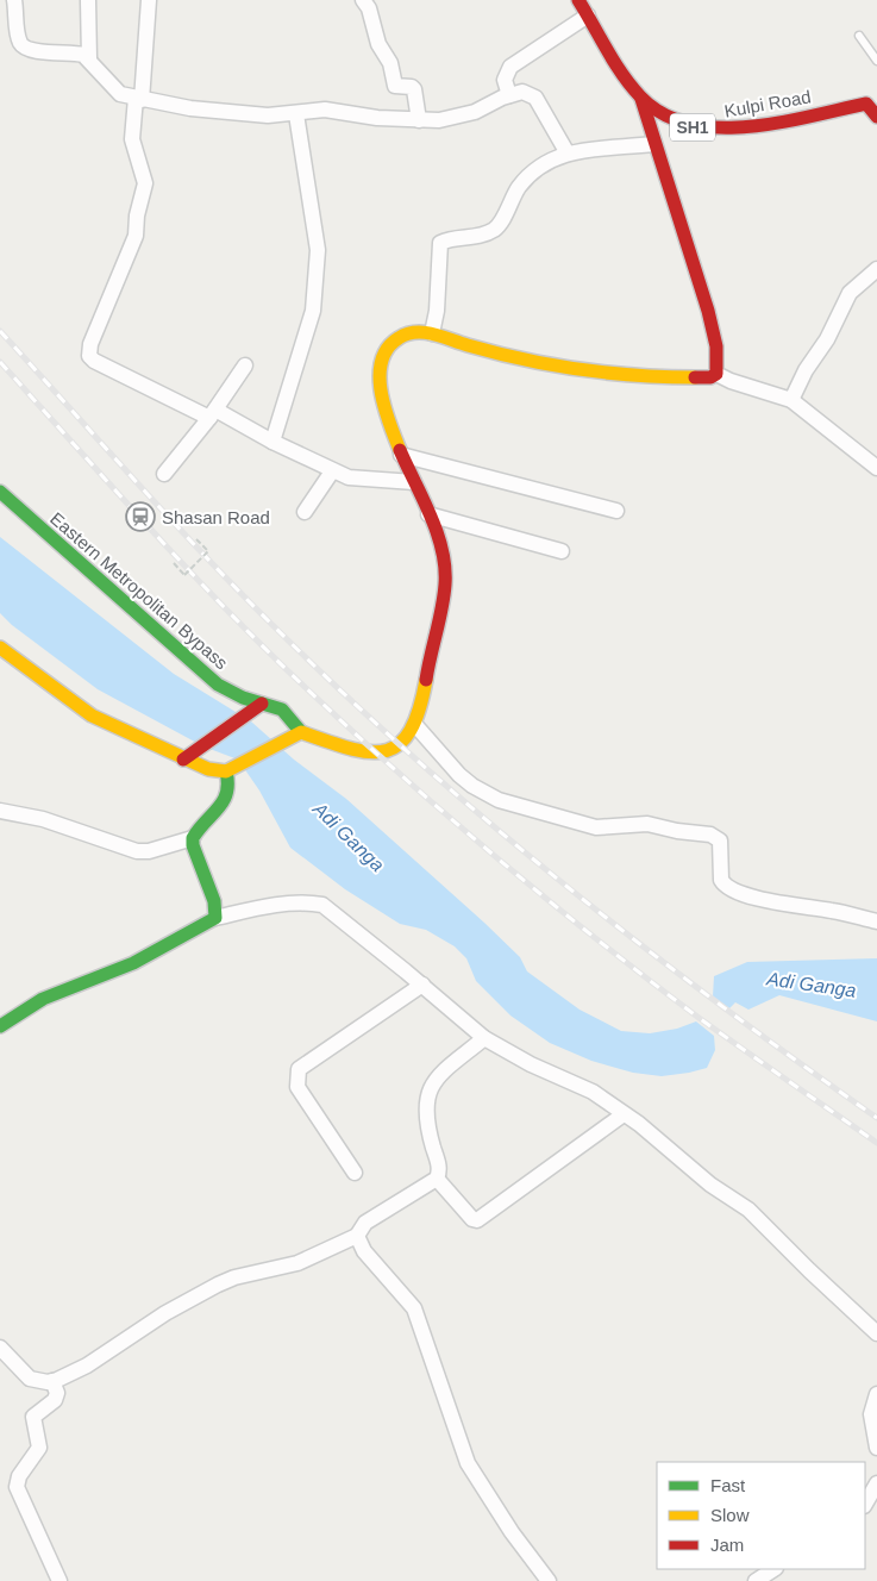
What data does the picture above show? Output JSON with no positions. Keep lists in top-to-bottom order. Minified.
{"streets":{"main road":["Kulpi Road","SH1","Eastern Metropolitan Bypass"]},"water":["Adi Ganga"],"places":{"station":["Shasan Road"]},"legend":["Fast","Slow","Jam"]}
